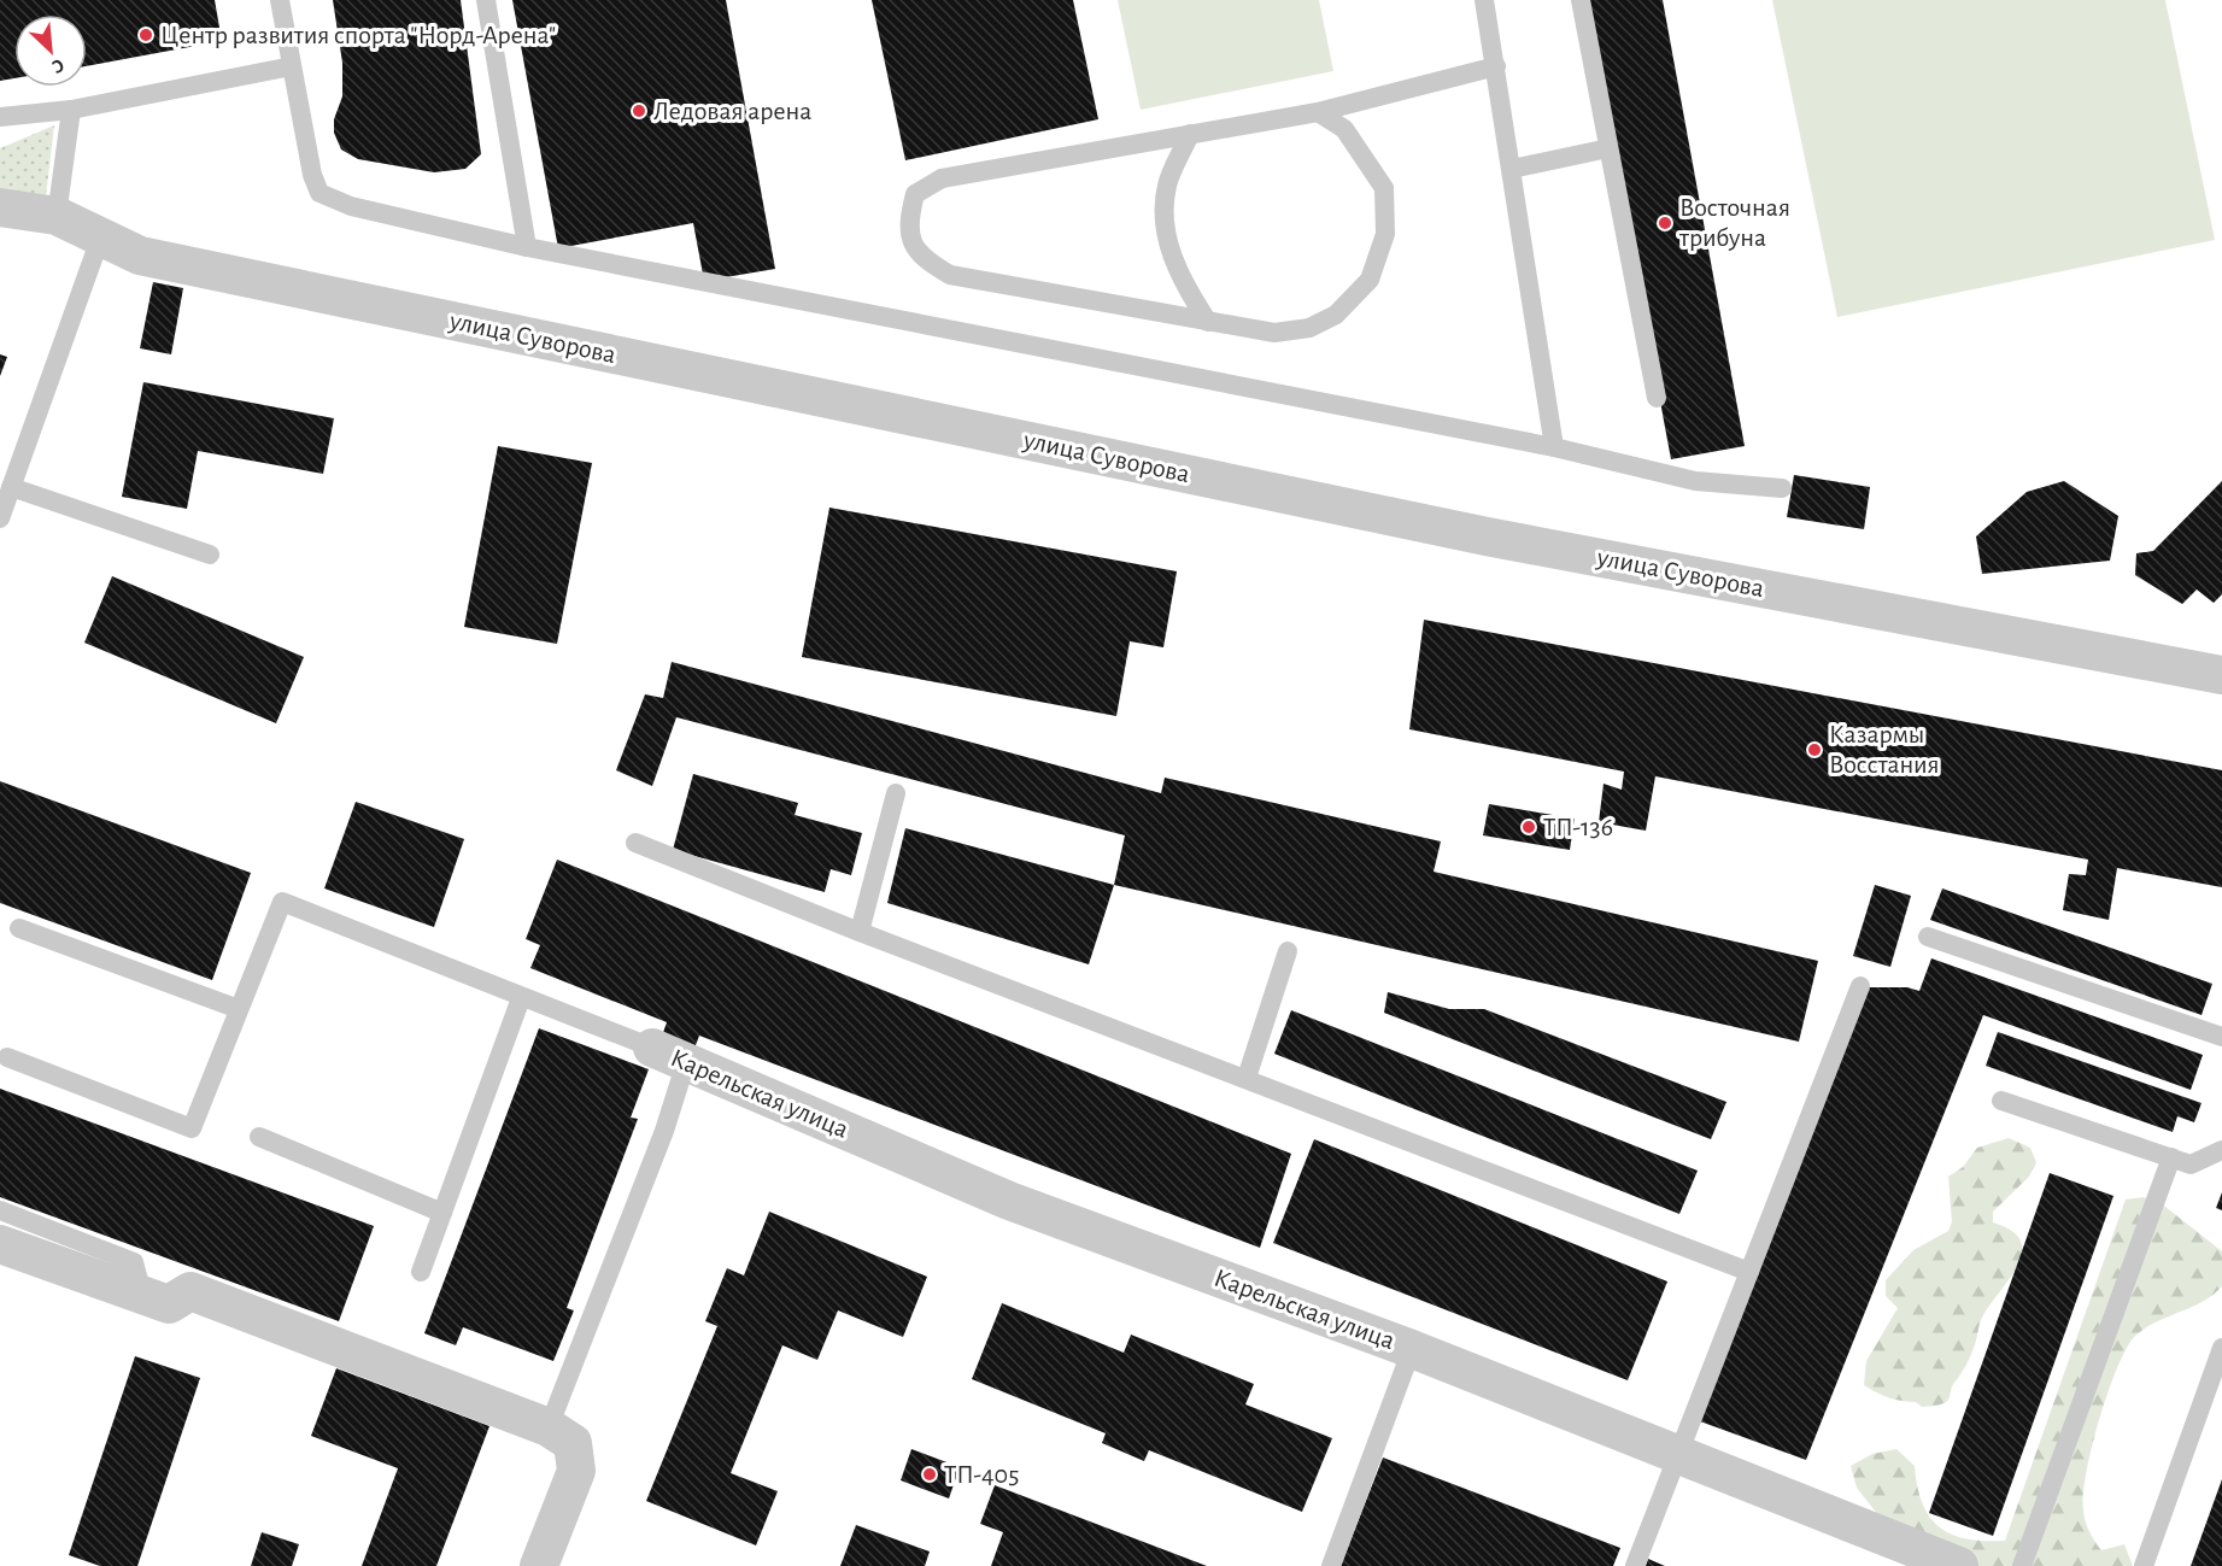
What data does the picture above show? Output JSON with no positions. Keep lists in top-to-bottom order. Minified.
{"streets":{"street":["улица Суворова","Карельская улица"]},"places":["Центр развития спорта \"Норд-Арена\"","Ледовая арена","Восточная трибуна","Казармы Восстания","ТП-136","ТП-405"],"north":"bottom right"}
